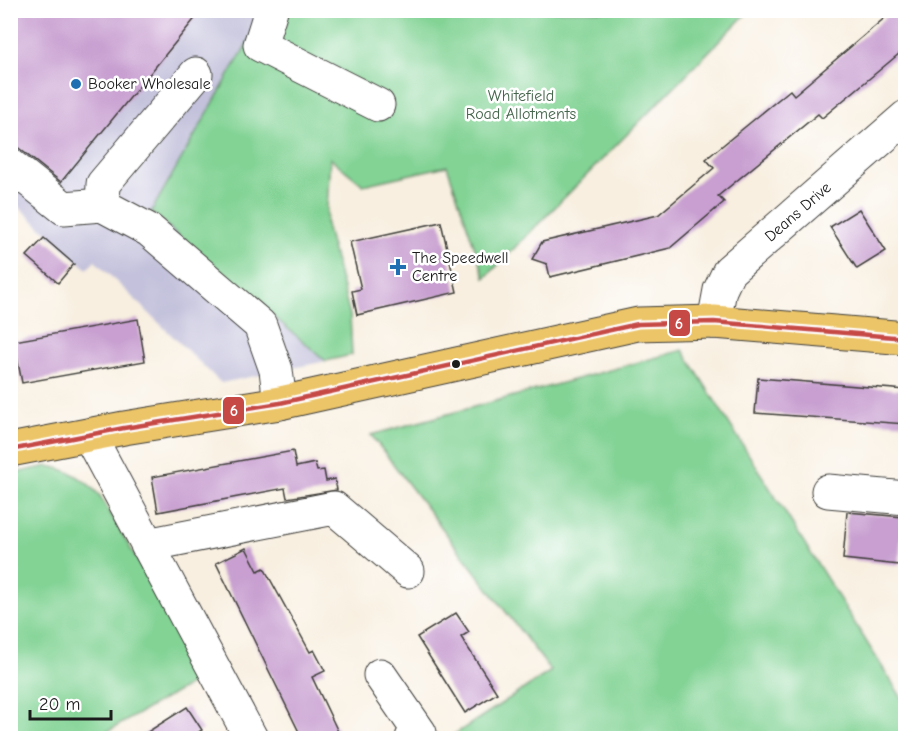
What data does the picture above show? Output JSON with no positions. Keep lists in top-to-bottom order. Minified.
{"streets":{"street":["Deans Drive"]},"parks":["Whitefield Road Allotments"],"places":{"other":["Booker Wholesale"],"health":["The Speedwell Centre"]},"lines":["transit line 6"],"scale_bar":"20 m"}
